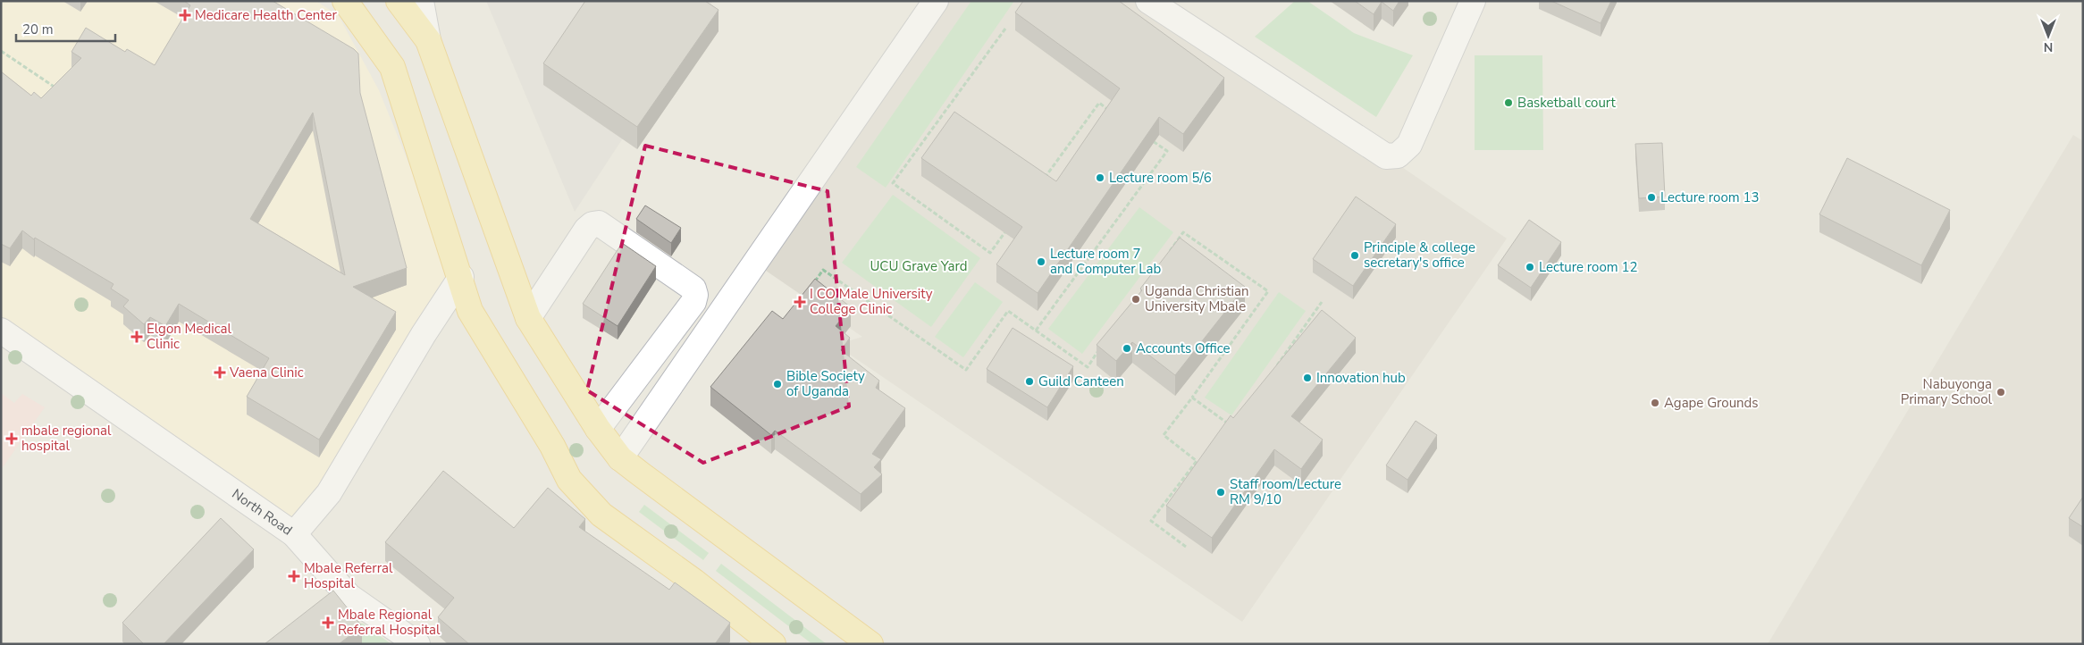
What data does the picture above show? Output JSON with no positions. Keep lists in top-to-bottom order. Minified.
{"streets":{"street":["North Road"]},"parks":["UCU Grave Yard"],"places":{"health":["Medicare Health Center","I CO Male University College Clinic","Elgon Medical Clinic","Vaena Clinic","mbale regional hospital","Mbale Referral Hospital","Mbale Regional Referral Hospital"],"other":["Basketball court","Lecture room 5/6","Lecture room 13","Principle & college secretary's office","Lecture room 7 and Computer Lab","Lecture room 12","Uganda Christian University Mbale","Accounts Office","Innovation hub","Guild Canteen","Bible Society of Uganda","Nabuyonga Primary School","Agape Grounds","Staff room/Lecture RM 9/10"]},"scale_bar":"20 m","north":"bottom"}
